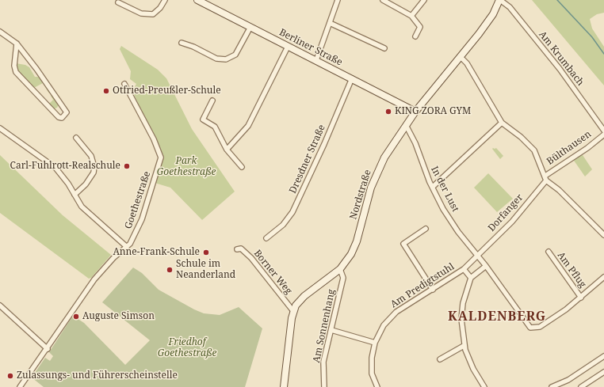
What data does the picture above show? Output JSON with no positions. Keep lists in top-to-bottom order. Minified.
{"streets":{"main road":["Berliner Straße","Nordstraße"],"street":["Am Krumbach","Bülthausen","Dresdner Straße","In der Lust","Goethestraße","Dorfanger","Am Pflug","Borner Weg","Am Predigtstuhl","Am Sonnenhang"]},"crossings":[["Berliner Straße","Dresdner Straße"],["Berliner Straße","Nordstraße"],["Am Krumbach","Nordstraße"],["Bülthausen","Dorfanger"],["In der Lust","Nordstraße"],["In der Lust","Dorfanger"],["In der Lust","Am Pflug"],["In der Lust","Am Predigtstuhl"],["Nordstraße","Borner Weg"],["Nordstraße","Am Sonnenhang"],["Dorfanger","Am Predigtstuhl"]],"districts":["KALDENBERG"],"parks":["Park Goethestraße","Friedhof Goethestraße"],"places":["Otfried-Preußler-Schule","KING ZORA GYM","Carl-Fuhlrott-Realschule","Anne-Frank-Schule","Schule im Neanderland","Auguste Simson","Zulassungs- und Führerscheinstelle"]}
